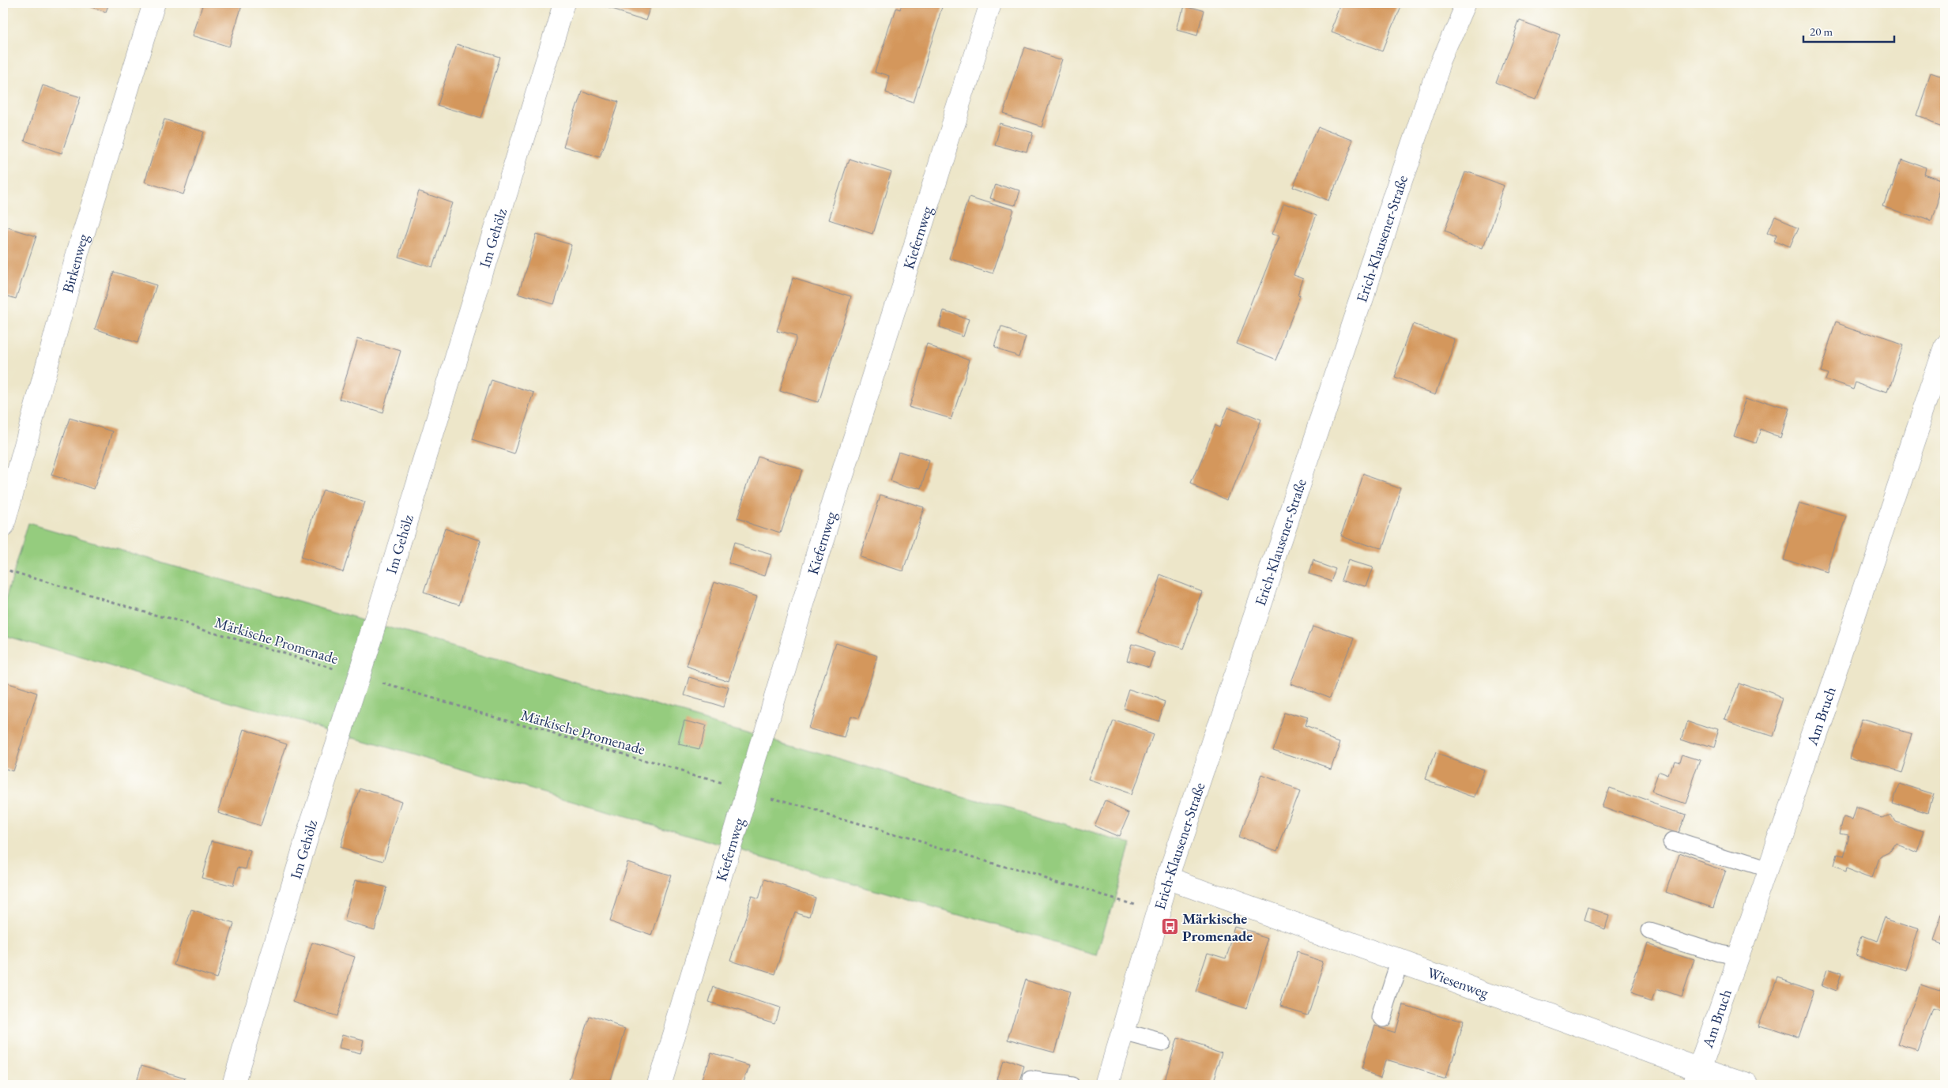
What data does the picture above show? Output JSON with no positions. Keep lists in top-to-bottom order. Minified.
{"streets":{"street":["Im Gehölz","Kiefernweg","Erich-Klausener-Straße","Birkenweg","Am Bruch","Wiesenweg"],"path":["Märkische Promenade"]},"crossings":[["Im Gehölz","Märkische Promenade"],["Kiefernweg","Märkische Promenade"],["Erich-Klausener-Straße","Märkische Promenade"],["Erich-Klausener-Straße","Wiesenweg"],["Am Bruch","Wiesenweg"]],"places":{"bus stop":["Märkische Promenade"]},"scale_bar":"20 m"}
